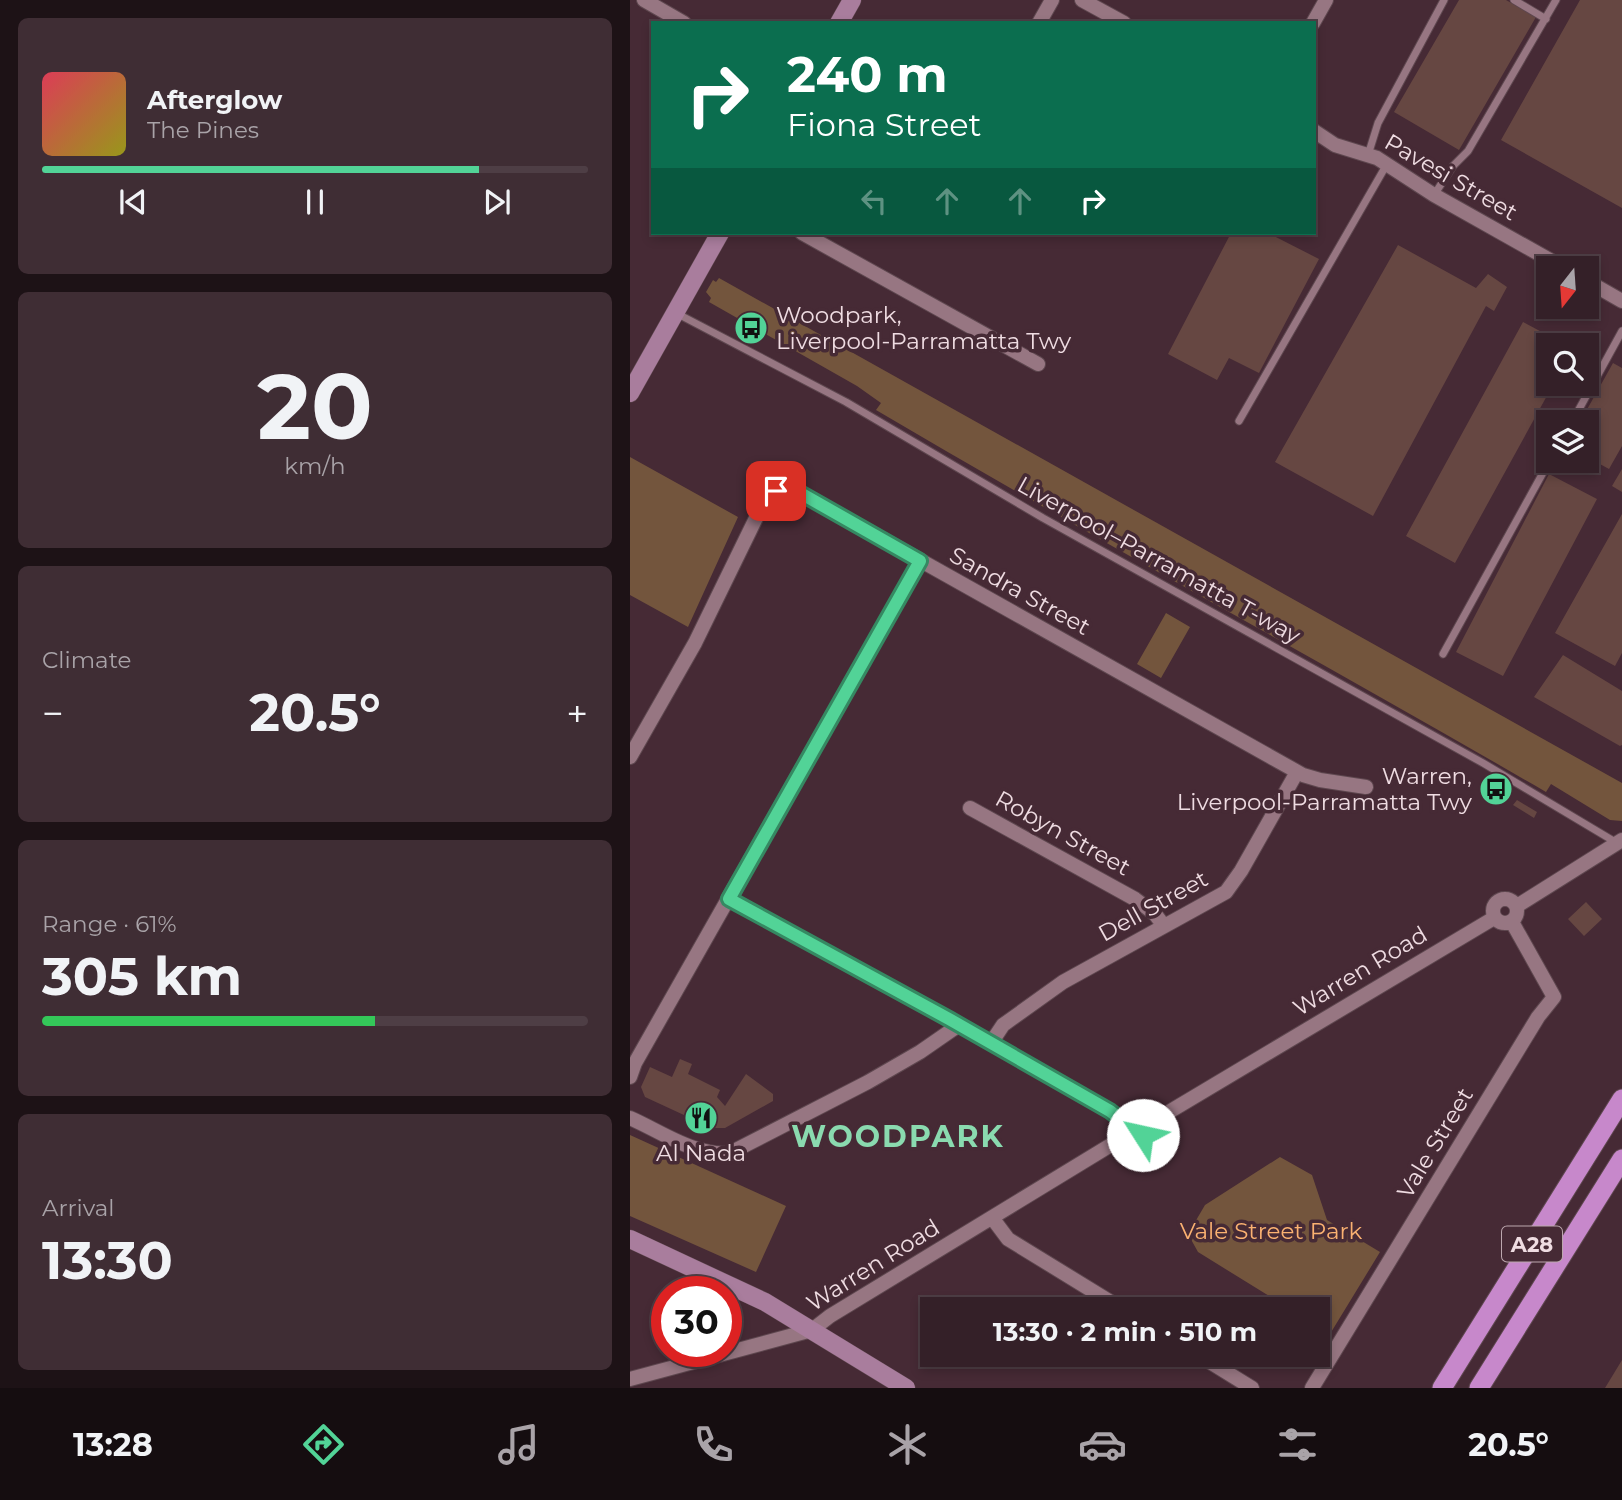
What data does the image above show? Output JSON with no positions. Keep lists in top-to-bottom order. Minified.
{"streets":{"highway":["A28"],"street":["Pavesi Street","Sandra Street","Robyn Street","Dell Street","Warren Road","Vale Street"],"lane":["Liverpool–Parramatta T-way"]},"crossings":[["Sandra Street","Dell Street"],["Robyn Street","Dell Street"],["Warren Road","Vale Street"]],"districts":["WOODPARK"],"parks":["Vale Street Park"],"places":{"bus stop":["Woodpark, Liverpool-Parramatta Twy","Warren, Liverpool-Parramatta Twy"],"restaurant":["Al Nada"]},"north":"bottom","page":{"turn":["240 m","Fiona Street"],"song":["Afterglow","The Pines"],"tile":[["20","km/h"],"Climate",["Range · 61%","305 km"],["Arrival","13:30"]],"heat":["−","20.5°","+"],"limit":"30","trip":"13:30 · 2 min · 510 m","tabs":["13:28","20.5°"]}}
